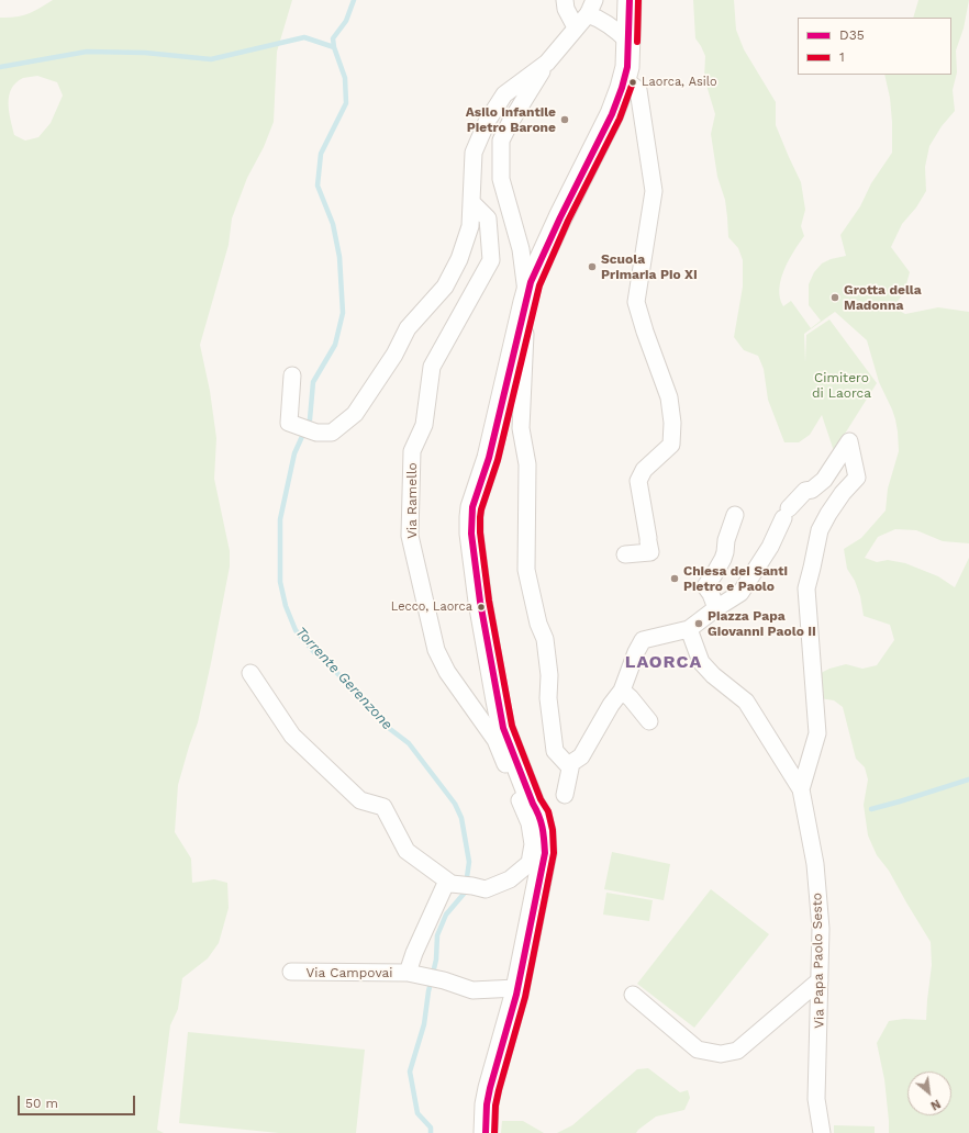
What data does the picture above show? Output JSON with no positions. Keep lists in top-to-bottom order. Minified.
{"streets":{"street":["Via Ramello","Via Papa Paolo Sesto","Via Campovai"]},"crossings":[["Via Ramello","Via Campovai"]],"districts":["LAORCA"],"water":["Torrente Gerenzone"],"parks":["Cimitero di Laorca"],"places":["Laorca, Asilo","Asilo infantile Pietro Barone","Scuola Primaria Pio XI","Grotta della Madonna","Chiesa dei Santi Pietro e Paolo","Lecco, Laorca","Piazza Papa Giovanni Paolo II"],"lines":["transit line D35","transit line 1"],"legend":["D35","1"],"scale_bar":"50 m","north":"bottom right"}
